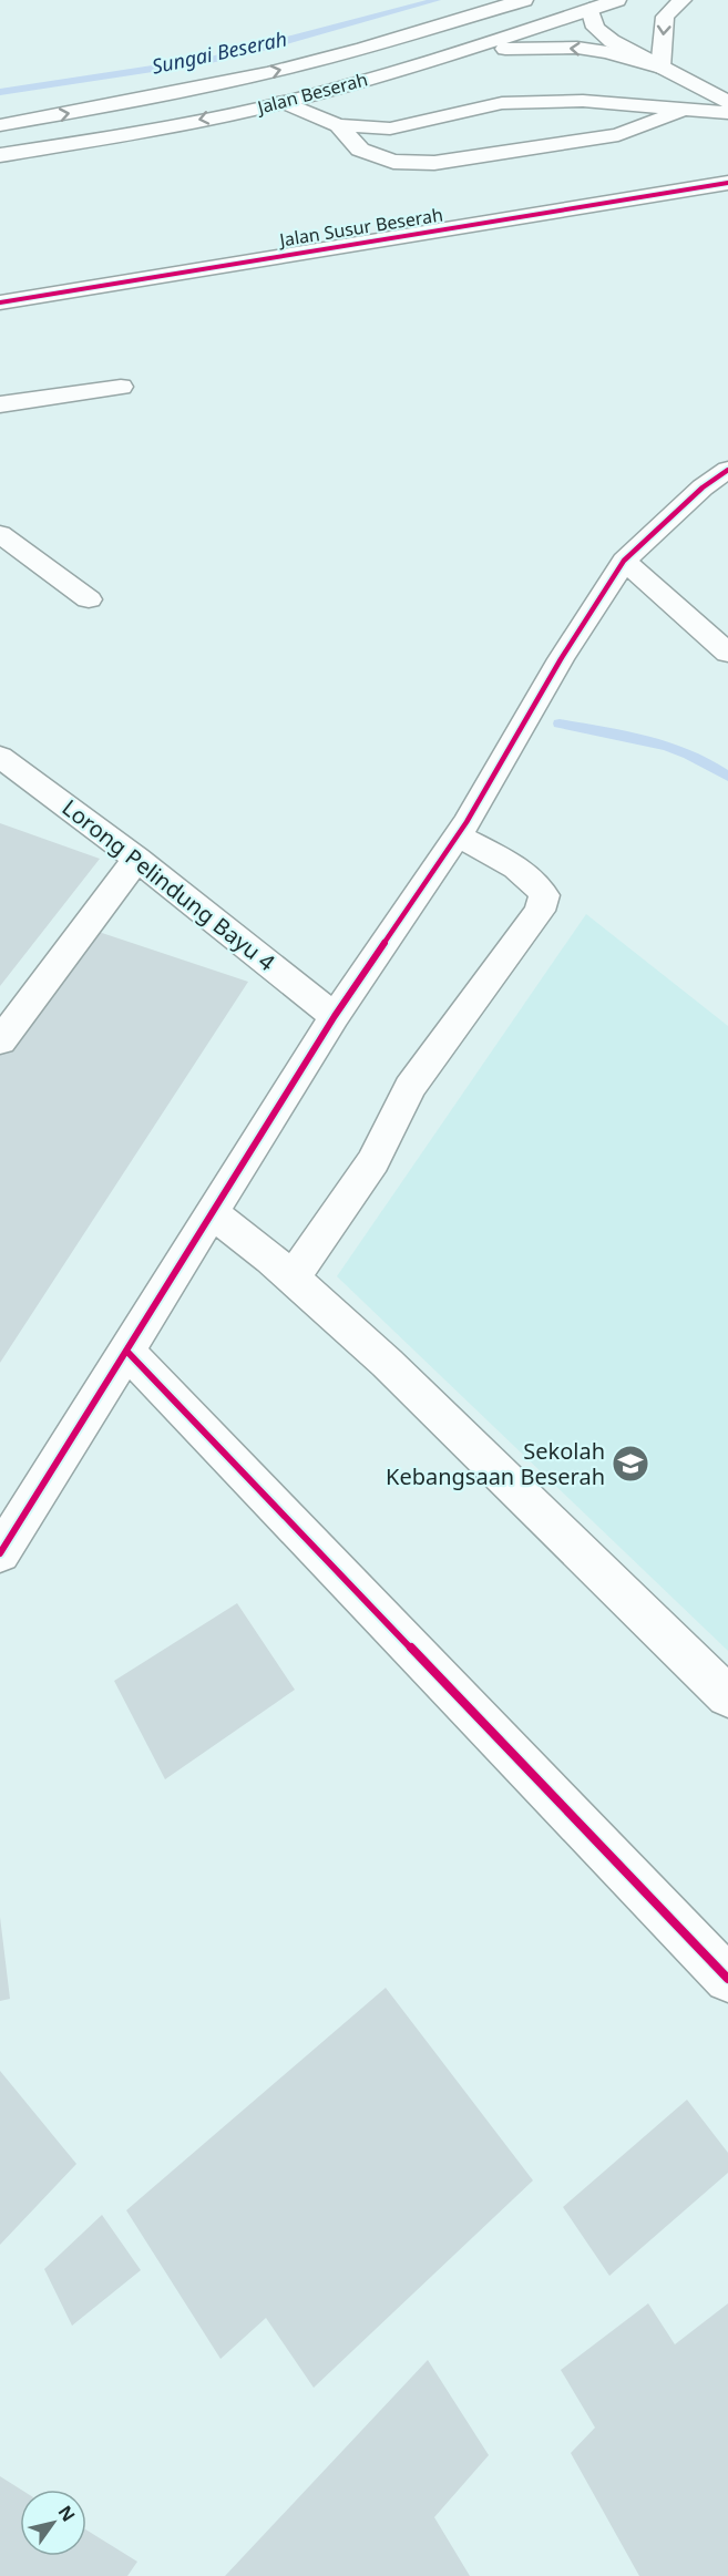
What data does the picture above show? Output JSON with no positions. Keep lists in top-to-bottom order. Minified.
{"streets":{"main road":["Jalan Beserah","Jalan Susur Beserah","Lorong Pelindung Bayu 4"]},"water":["Sungai Beserah"],"places":{"school or university":["Sekolah Kebangsaan Beserah"]},"north":"top right"}
